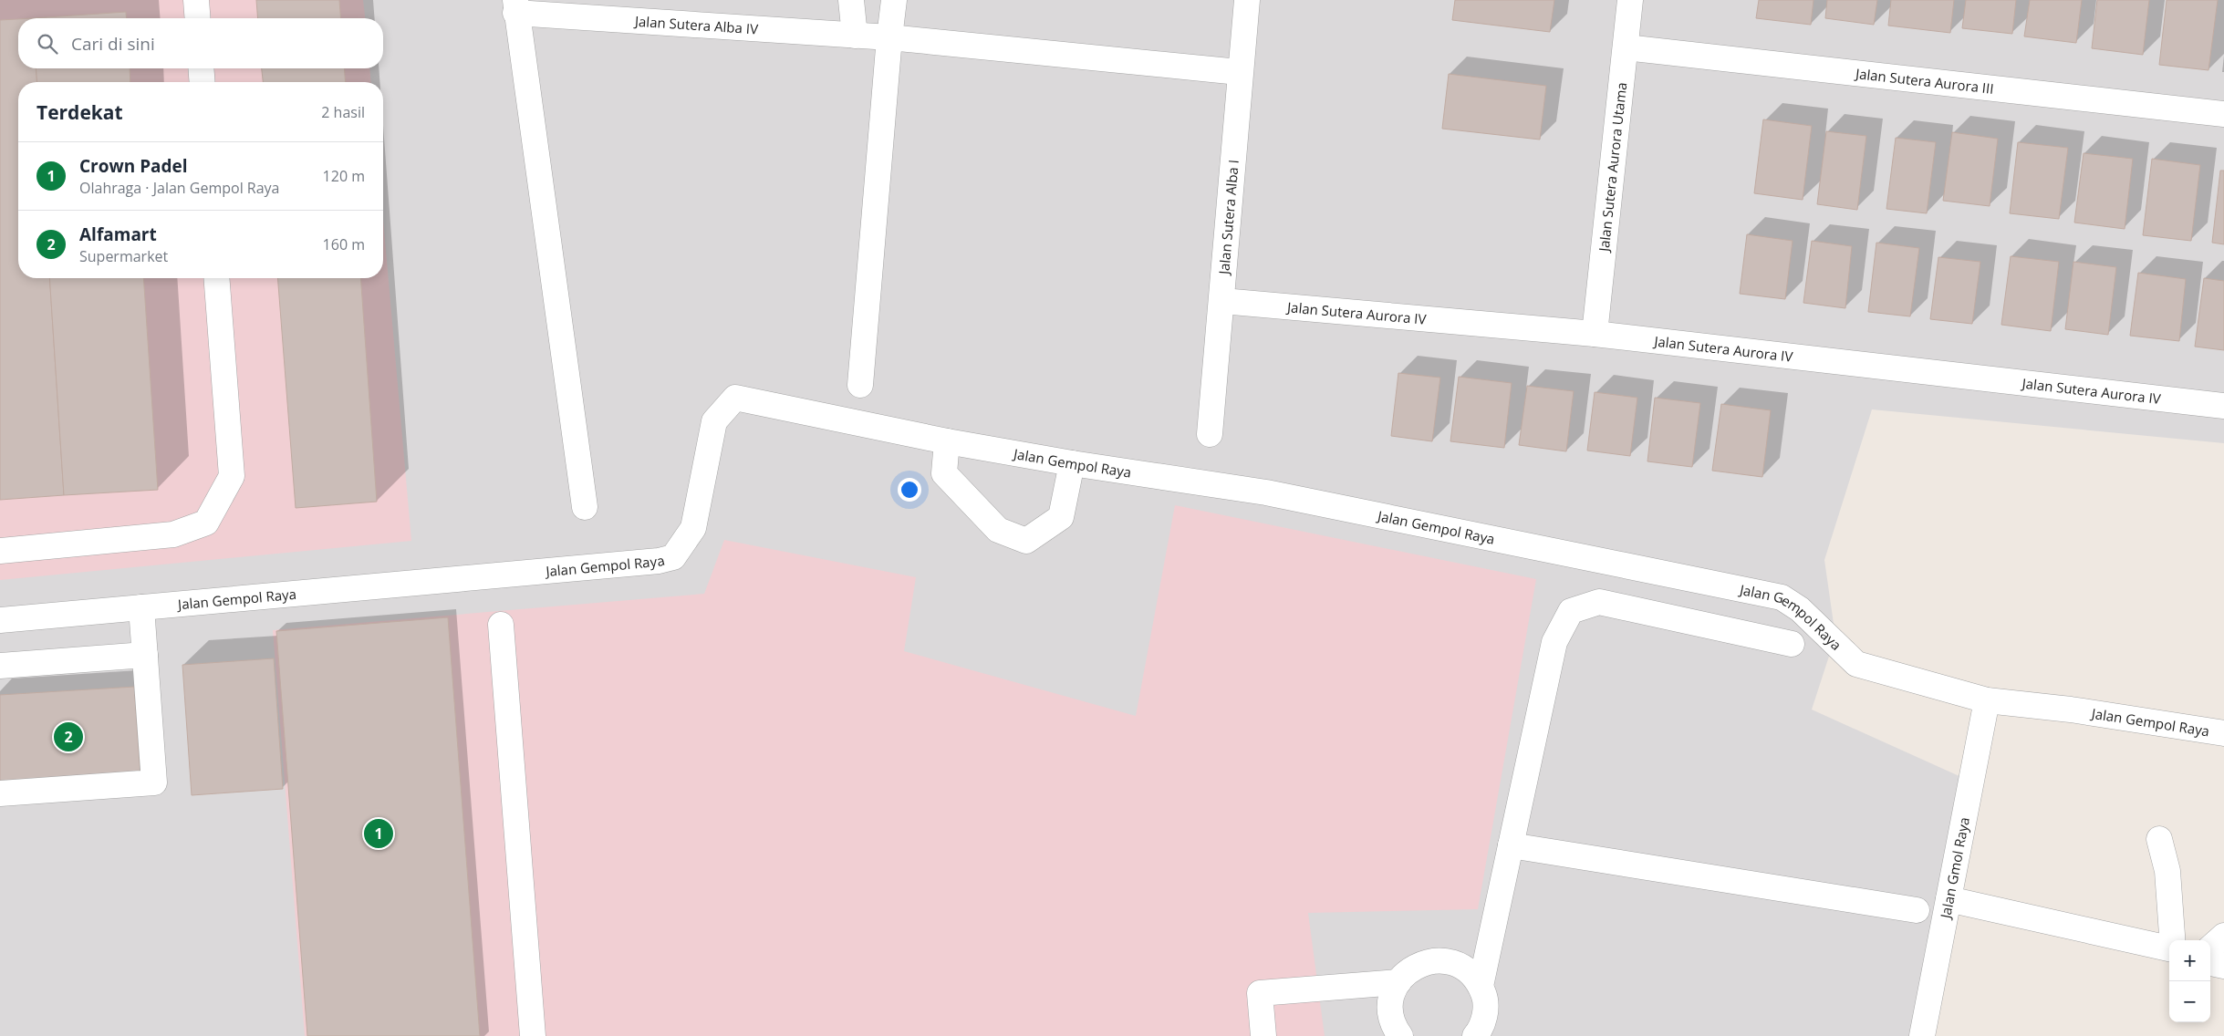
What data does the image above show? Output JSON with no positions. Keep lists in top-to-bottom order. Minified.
{"streets":{"street":["Jalan Sutera Alba IV","Jalan Sutera Aurora III","Jalan Sutera Aurora Utama","Jalan Sutera Alba I","Jalan Sutera Aurora IV","Jalan Gempol Raya","Jalan Gmol Raya"]},"crossings":[["Jalan Sutera Alba IV","Jalan Sutera Alba I"],["Jalan Sutera Aurora III","Jalan Sutera Aurora Utama"],["Jalan Sutera Aurora Utama","Jalan Sutera Aurora IV"],["Jalan Sutera Alba I","Jalan Sutera Aurora IV"],["Jalan Gempol Raya","Jalan Gmol Raya"]],"page":{"search":"Cari di sini","heading":["Terdekat","2 hasil"],"list":[{"mark":"1","name":"Crown Padel","note":"Olahraga · Jalan Gempol Raya","value":"120 m"},{"mark":"2","name":"Alfamart","note":"Supermarket","value":"160 m"}],"pins":["2","1"],"map_buttons":["+","−"]}}
